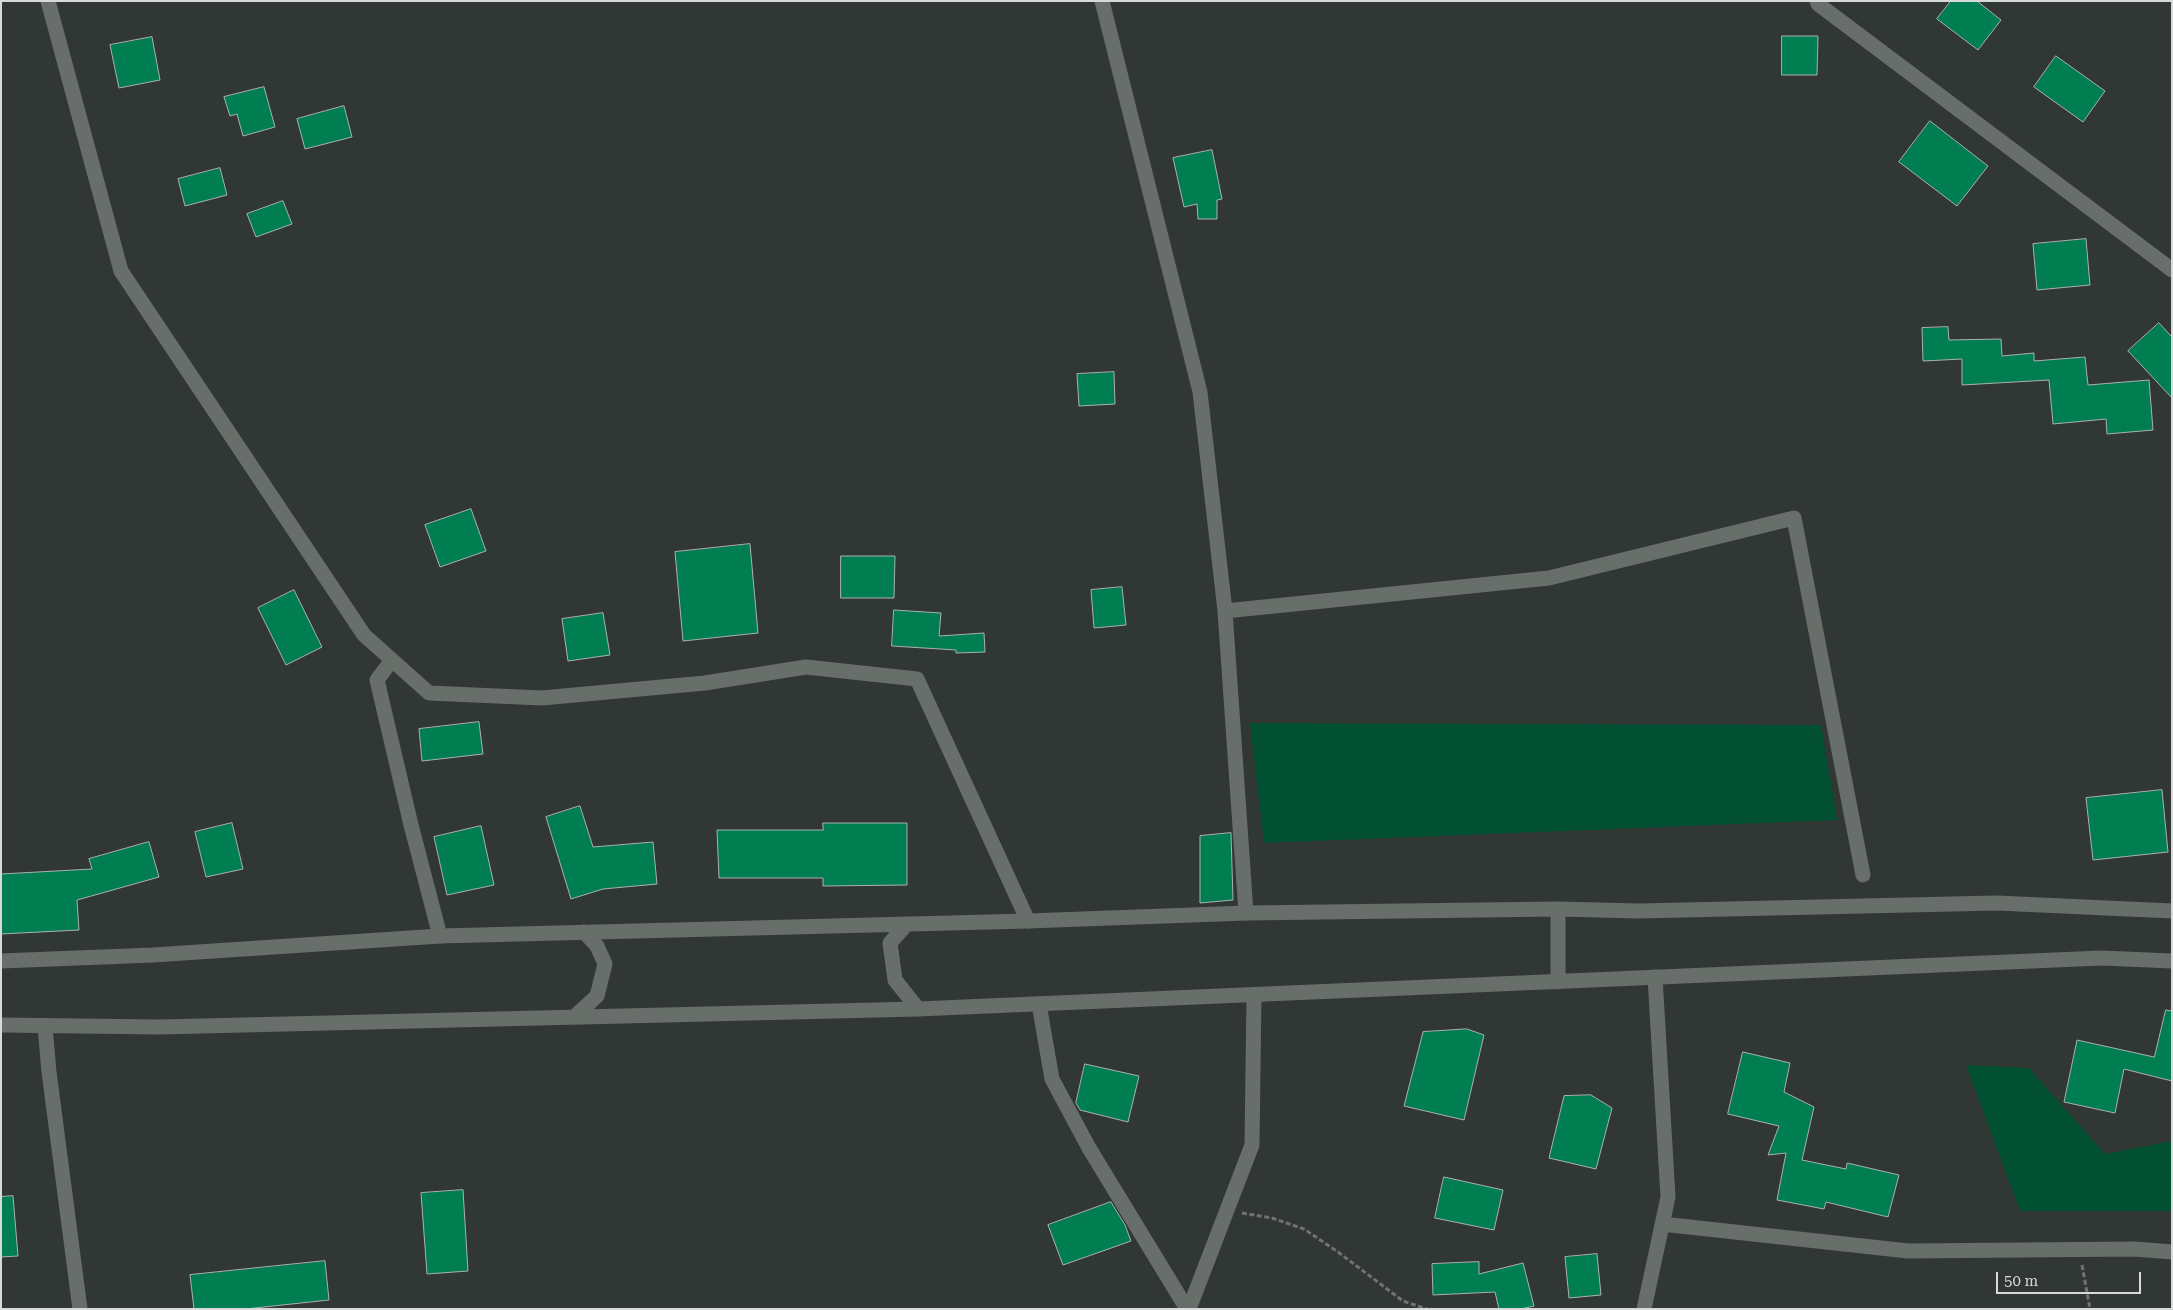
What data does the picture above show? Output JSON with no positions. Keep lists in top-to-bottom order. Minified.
{"scale_bar":"50 m"}
